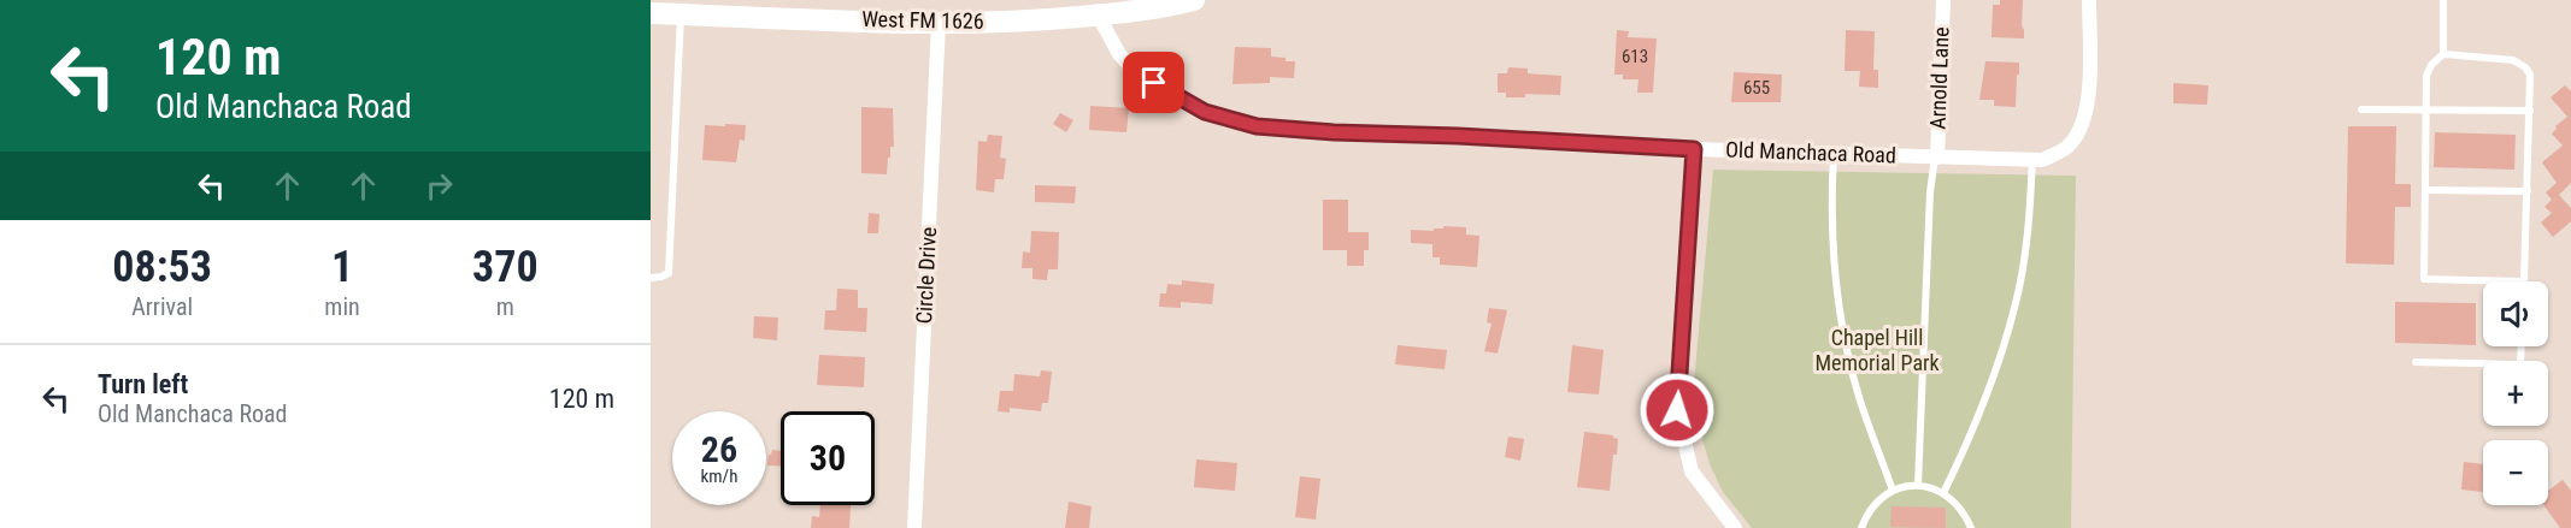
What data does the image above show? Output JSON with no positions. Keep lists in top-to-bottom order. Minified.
{"streets":{"main road":["West FM 1626"],"street":["Arnold Lane","Old Manchaca Road","Circle Drive"]},"crossings":[["West FM 1626","Old Manchaca Road"],["West FM 1626","Circle Drive"],["Arnold Lane","Old Manchaca Road"]],"parks":["Chapel Hill Memorial Park"],"house_numbers":["613","655"],"page":{"turn":["120 m","Old Manchaca Road"],"eta":["08:53","Arrival","1","min","370","m"],"map_buttons":["+","−"],"list":[{"name":"Turn left","note":"Old Manchaca Road","value":"120 m"}],"speed":"26 km/h","limit":"30"}}
